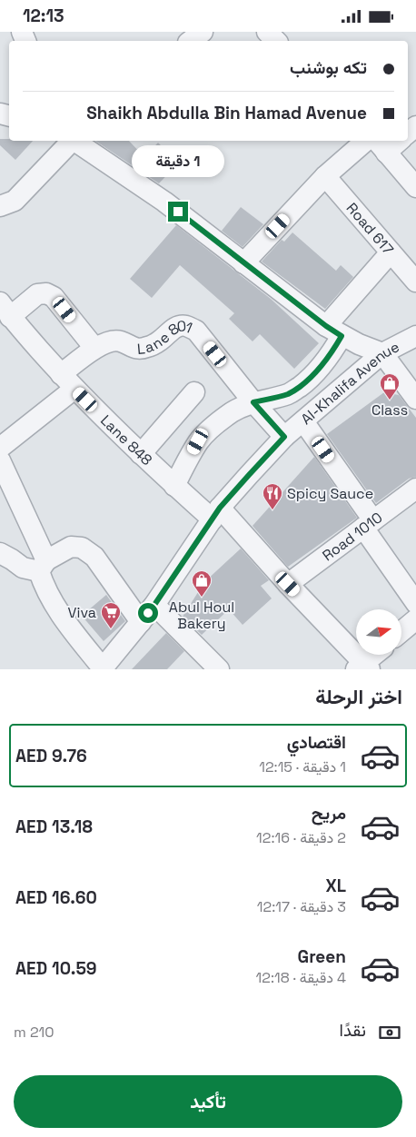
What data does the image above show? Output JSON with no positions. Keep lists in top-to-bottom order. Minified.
{"streets":{"street":["Road 617","Lane 801","Al-Khalifa Avenue","Lane 848","Road 1010"]},"crossings":[["Lane 801","Al-Khalifa Avenue"],["Lane 801","Lane 848"],["Al-Khalifa Avenue","Lane 848"],["Lane 848","Road 1010"]],"places":{"shop":["Class","Abul Houl Bakery"],"restaurant":["Spicy Sauce"],"supermarket":["Viva"]},"north":"right","page":{"status":"12:13","banner":["تكه بوشنب","Shaikh Abdulla Bin Hamad Avenue"],"bubble":"1 دقيقة","heading":"اختر الرحلة","list":[{"name":"اقتصادي","note":"1 دقيقة · 12:15","value":"AED 9.76"},{"name":"مريح","note":"2 دقيقة · 12:16","value":"AED 13.18"},{"name":"XL","note":"3 دقيقة · 12:17","value":"AED 16.60"},{"name":"Green","note":"4 دقيقة · 12:18","value":"AED 10.59"}],"pay":["نقدًا","210 m"],"buttons":"تأكيد"}}
